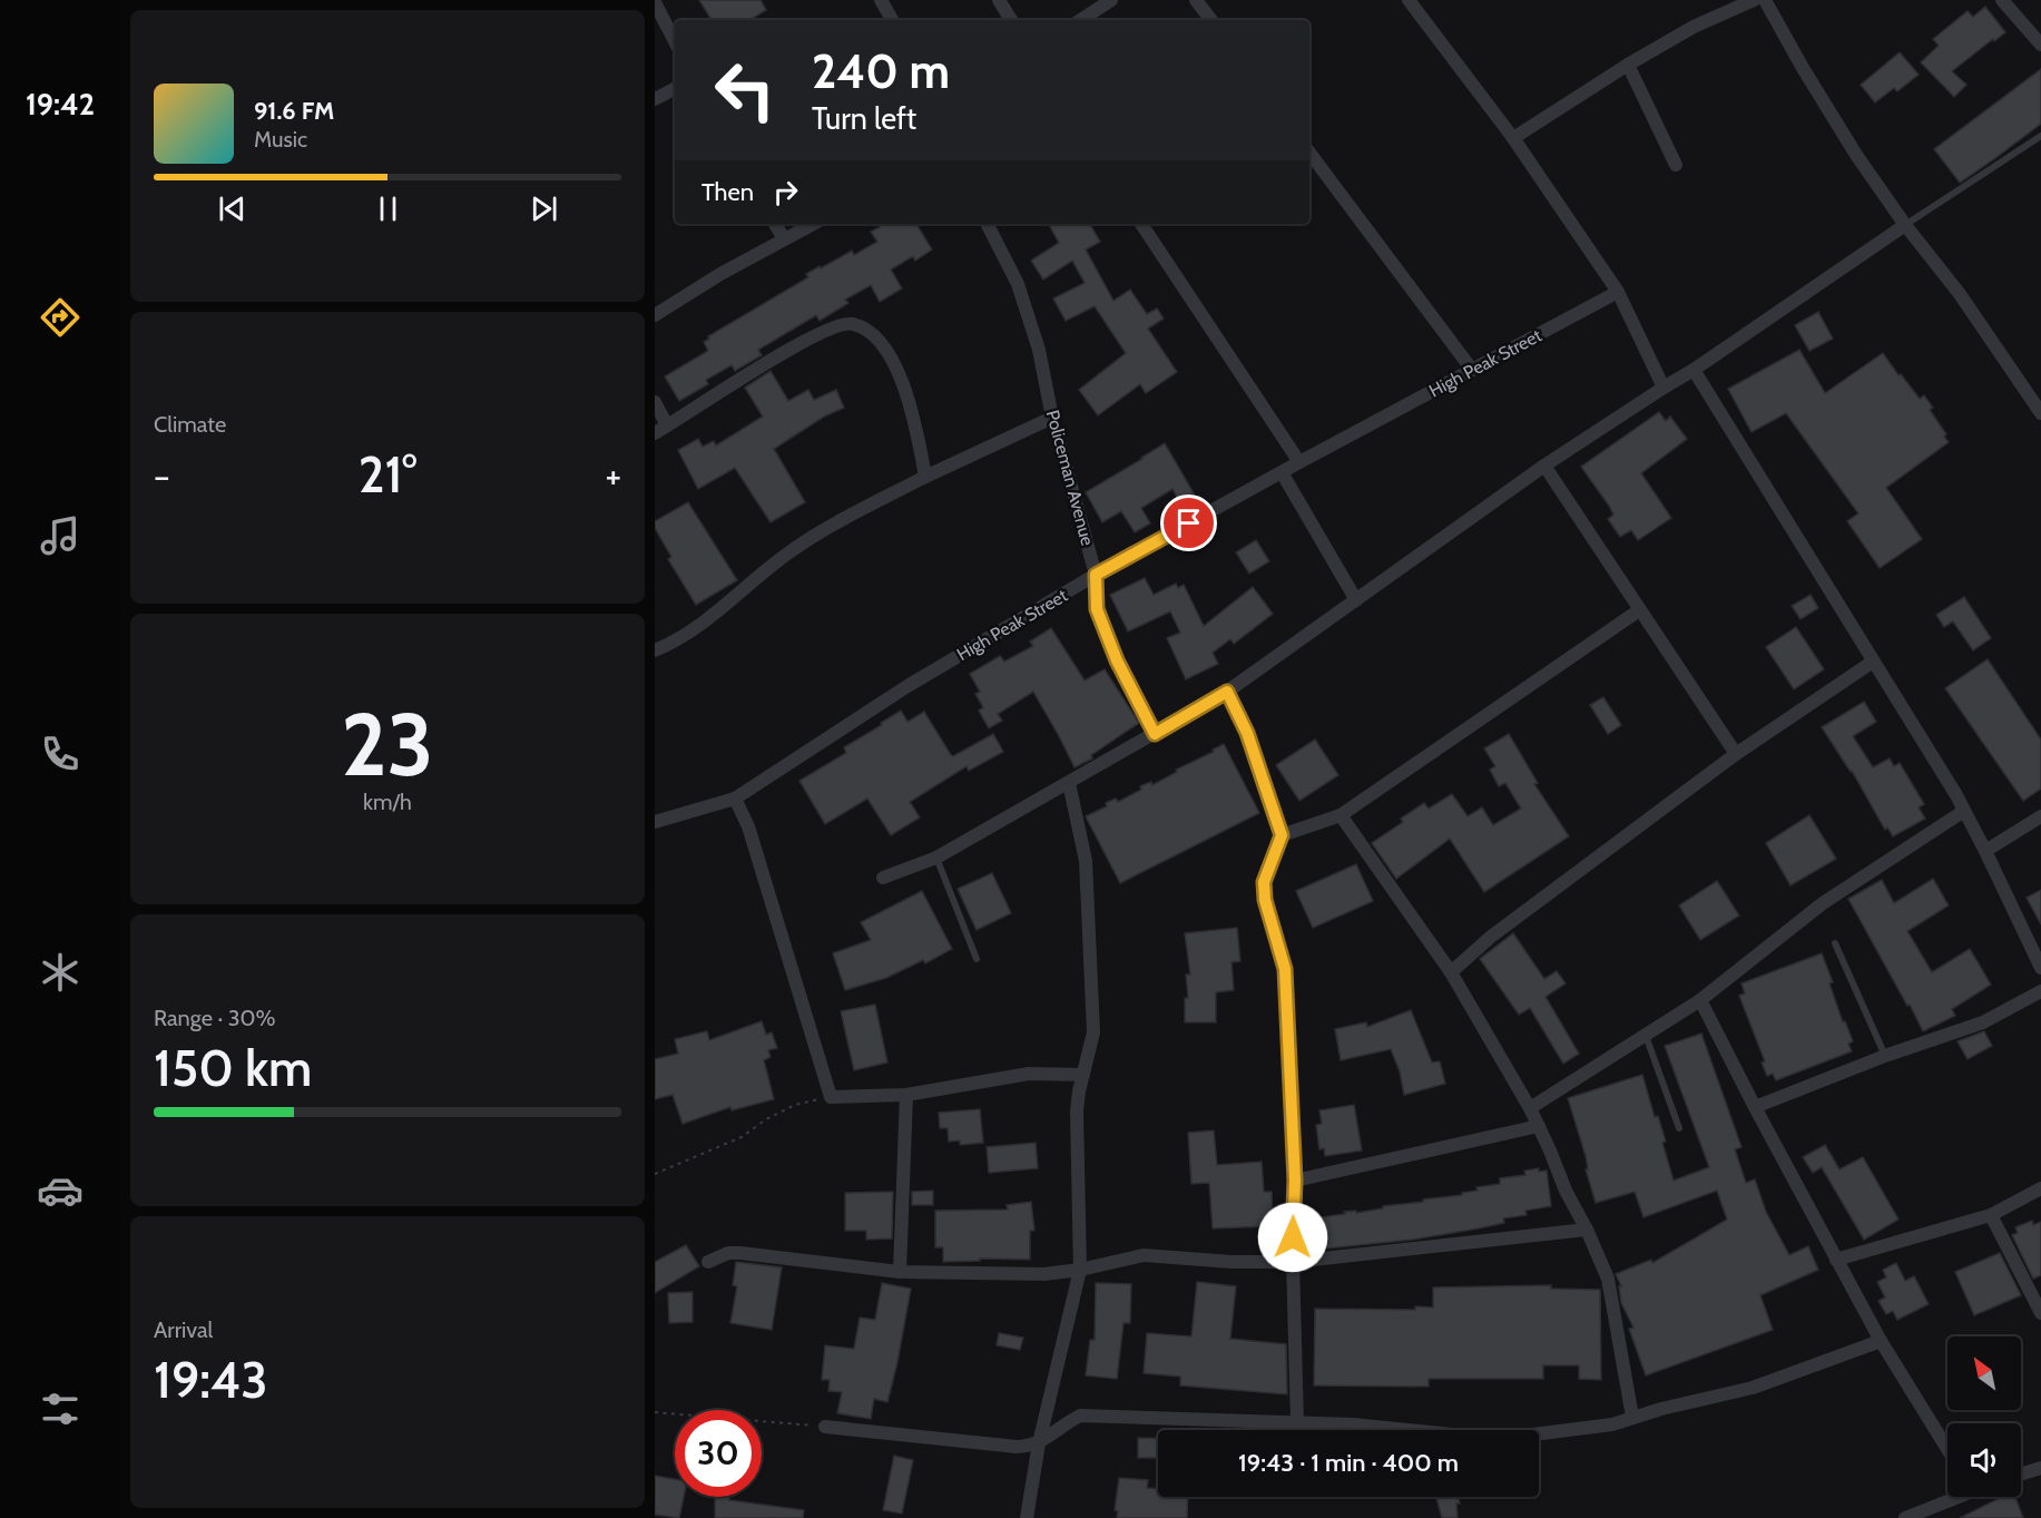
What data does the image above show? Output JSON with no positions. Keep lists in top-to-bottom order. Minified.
{"streets":{"street":["High Peak Street","Policeman Avenue"]},"crossings":[["High Peak Street","Policeman Avenue"]],"north":"top left","page":{"tabs":"19:42","turn":["240 m","Turn left"],"song":["91.6 FM","Music"],"then":"Then","tile":["Climate",["23","km/h"],["Range · 30%","150 km"],["Arrival","19:43"]],"heat":["−","21°","+"],"limit":"30","trip":"19:43 · 1 min · 400 m"}}
